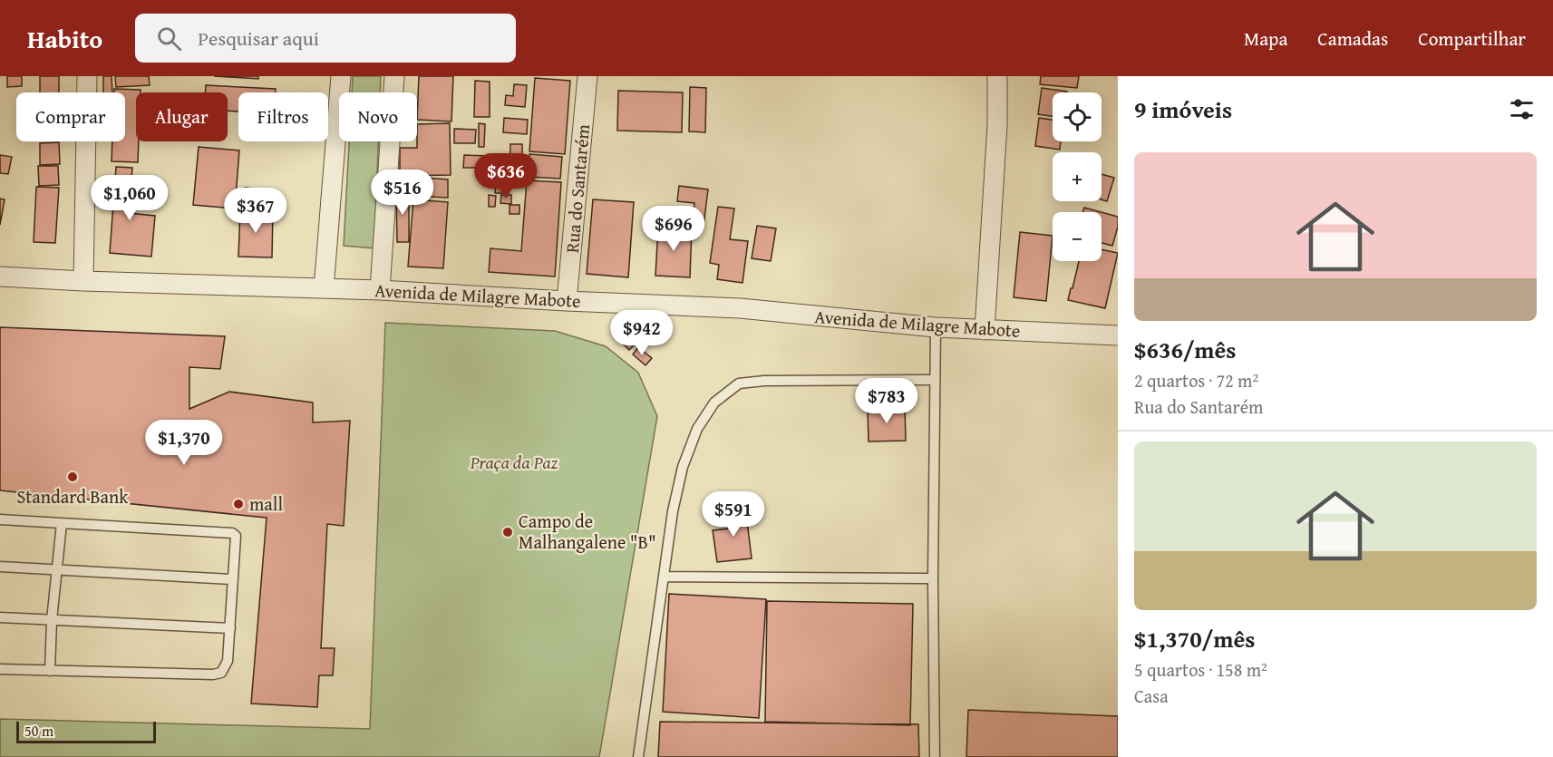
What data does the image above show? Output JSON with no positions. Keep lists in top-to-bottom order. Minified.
{"streets":{"street":["Rua do Santarém","Avenida de Milagre Mabote"]},"crossings":[["Rua do Santarém","Avenida de Milagre Mabote"]],"parks":["Praça da Paz"],"places":["Standard Bank","mall","Campo de Malhangalene \"B\""],"scale_bar":"50 m","page":{"header":"Habito","search":"Pesquisar aqui","nav":["Mapa","Camadas","Compartilhar"],"heading":"9 imóveis","map_buttons":["+","−"],"chip":["Comprar","Alugar","Filtros","Novo"],"list":[{"name":"$636/mês","note":"2 quartos · 72 m² · Rua do Santarém"},{"name":"$1,370/mês","note":"5 quartos · 158 m² · Casa"}],"price":["$636","$516","$1,060","$367","$696","$942","$783","$1,370","$591"],"scale":"50 m"}}
